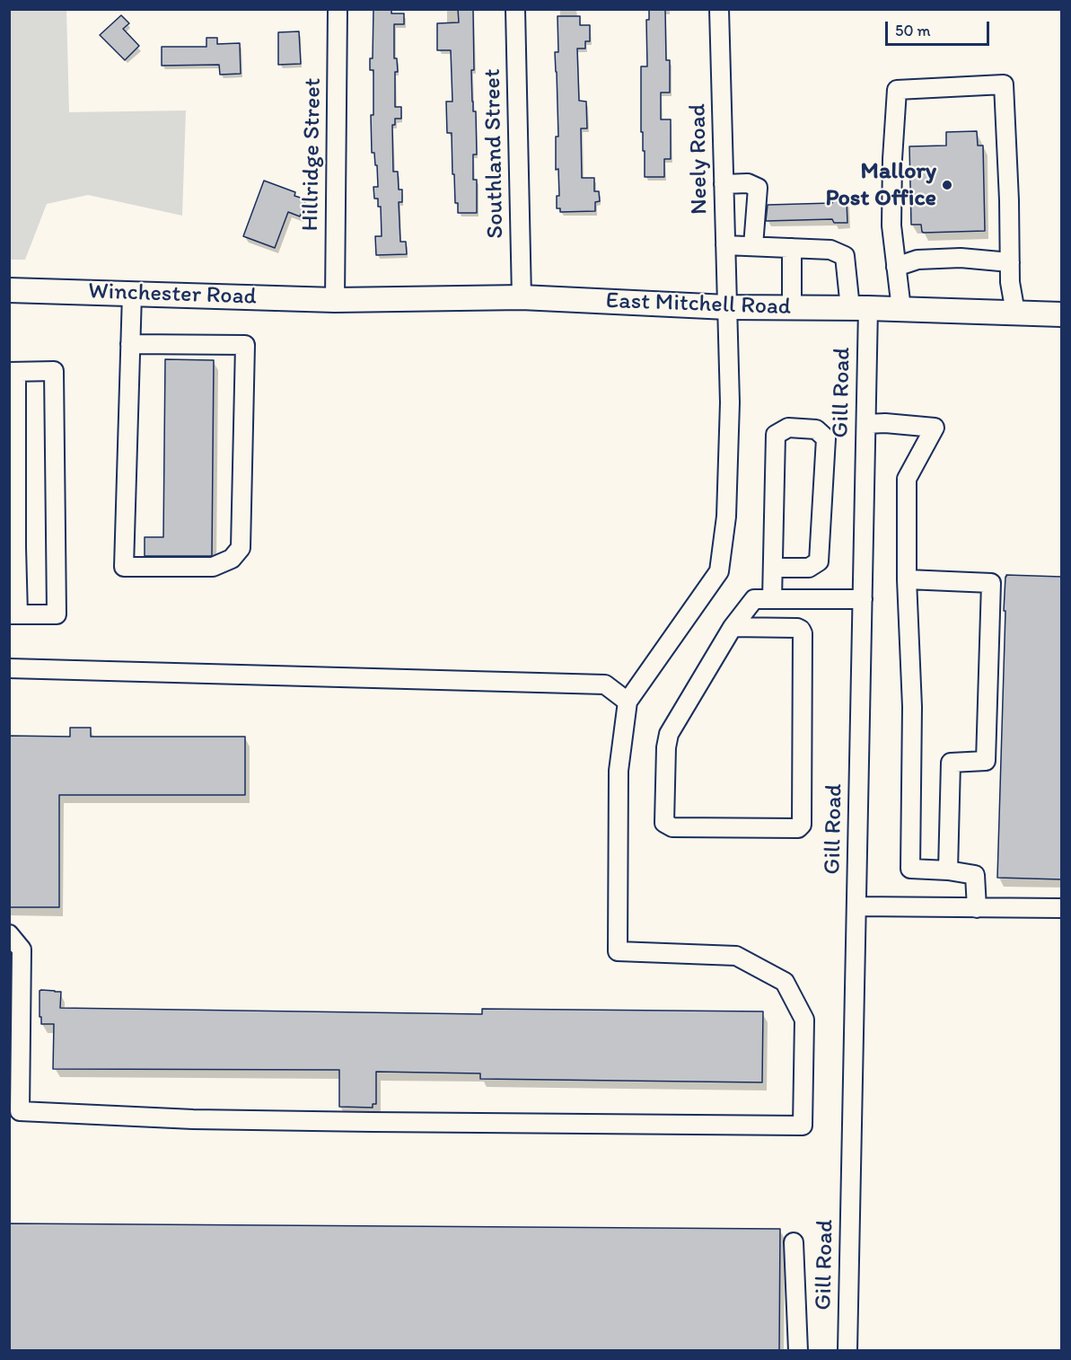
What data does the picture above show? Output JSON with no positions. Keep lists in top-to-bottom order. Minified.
{"streets":{"main road":["Winchester Road","East Mitchell Road"],"street":["Southland Street","Hillridge Street","Neely Road","Gill Road"]},"crossings":[["Southland Street","East Mitchell Road"],["Hillridge Street","Winchester Road"],["Hillridge Street","East Mitchell Road"],["Neely Road","East Mitchell Road"],["Winchester Road","East Mitchell Road"],["East Mitchell Road","Gill Road"]],"places":["Mallory Post Office"],"scale_bar":"50 m"}
